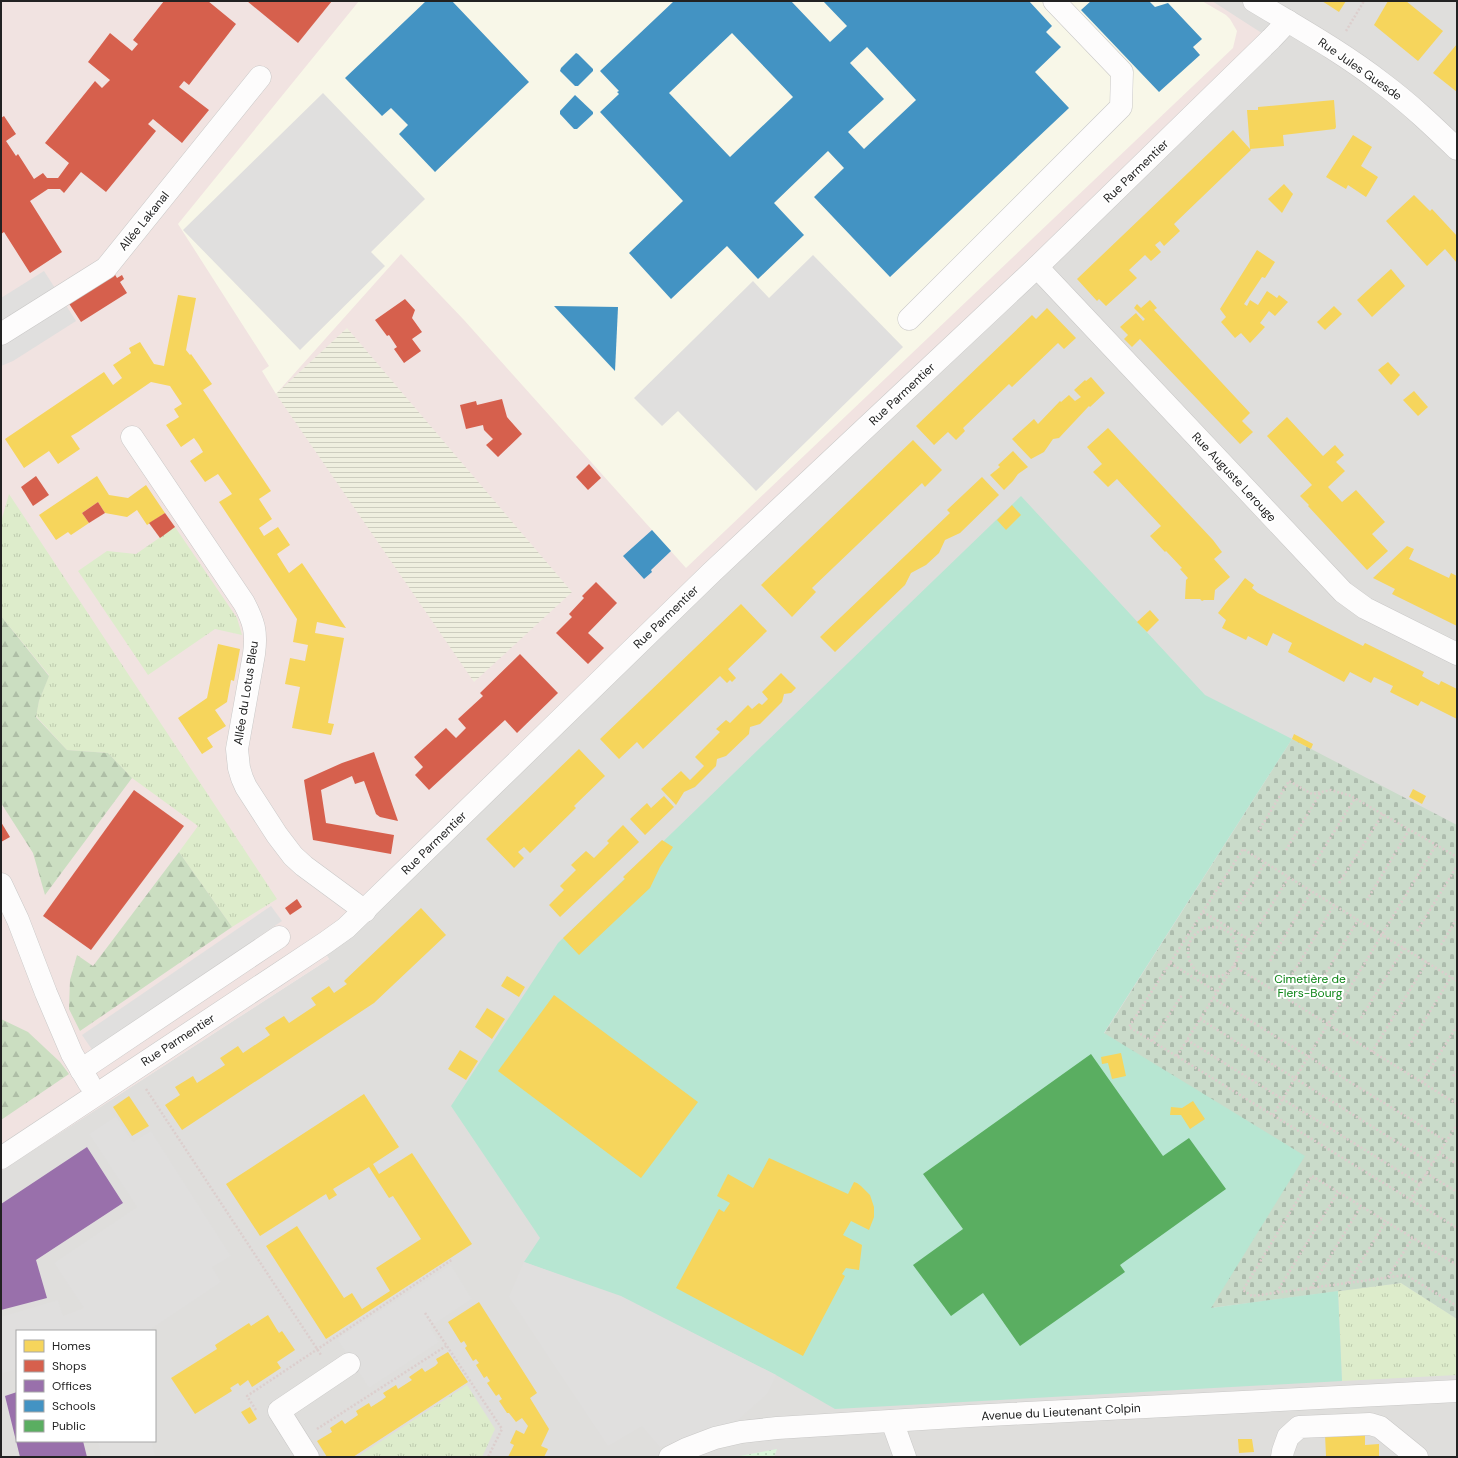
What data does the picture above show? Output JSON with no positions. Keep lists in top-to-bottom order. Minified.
{"streets":{"street":["Rue Jules Guesde","Rue Parmentier","Allée Lakanal","Rue Auguste Lerouge","Allée du Lotus Bleu","Avenue du Lieutenant Colpin"]},"crossings":[["Rue Jules Guesde","Rue Parmentier"],["Rue Parmentier","Rue Auguste Lerouge"],["Rue Parmentier","Allée du Lotus Bleu"]],"parks":["Cimetière de Flers-Bourg"],"legend":["Homes","Shops","Offices","Schools","Public"]}
